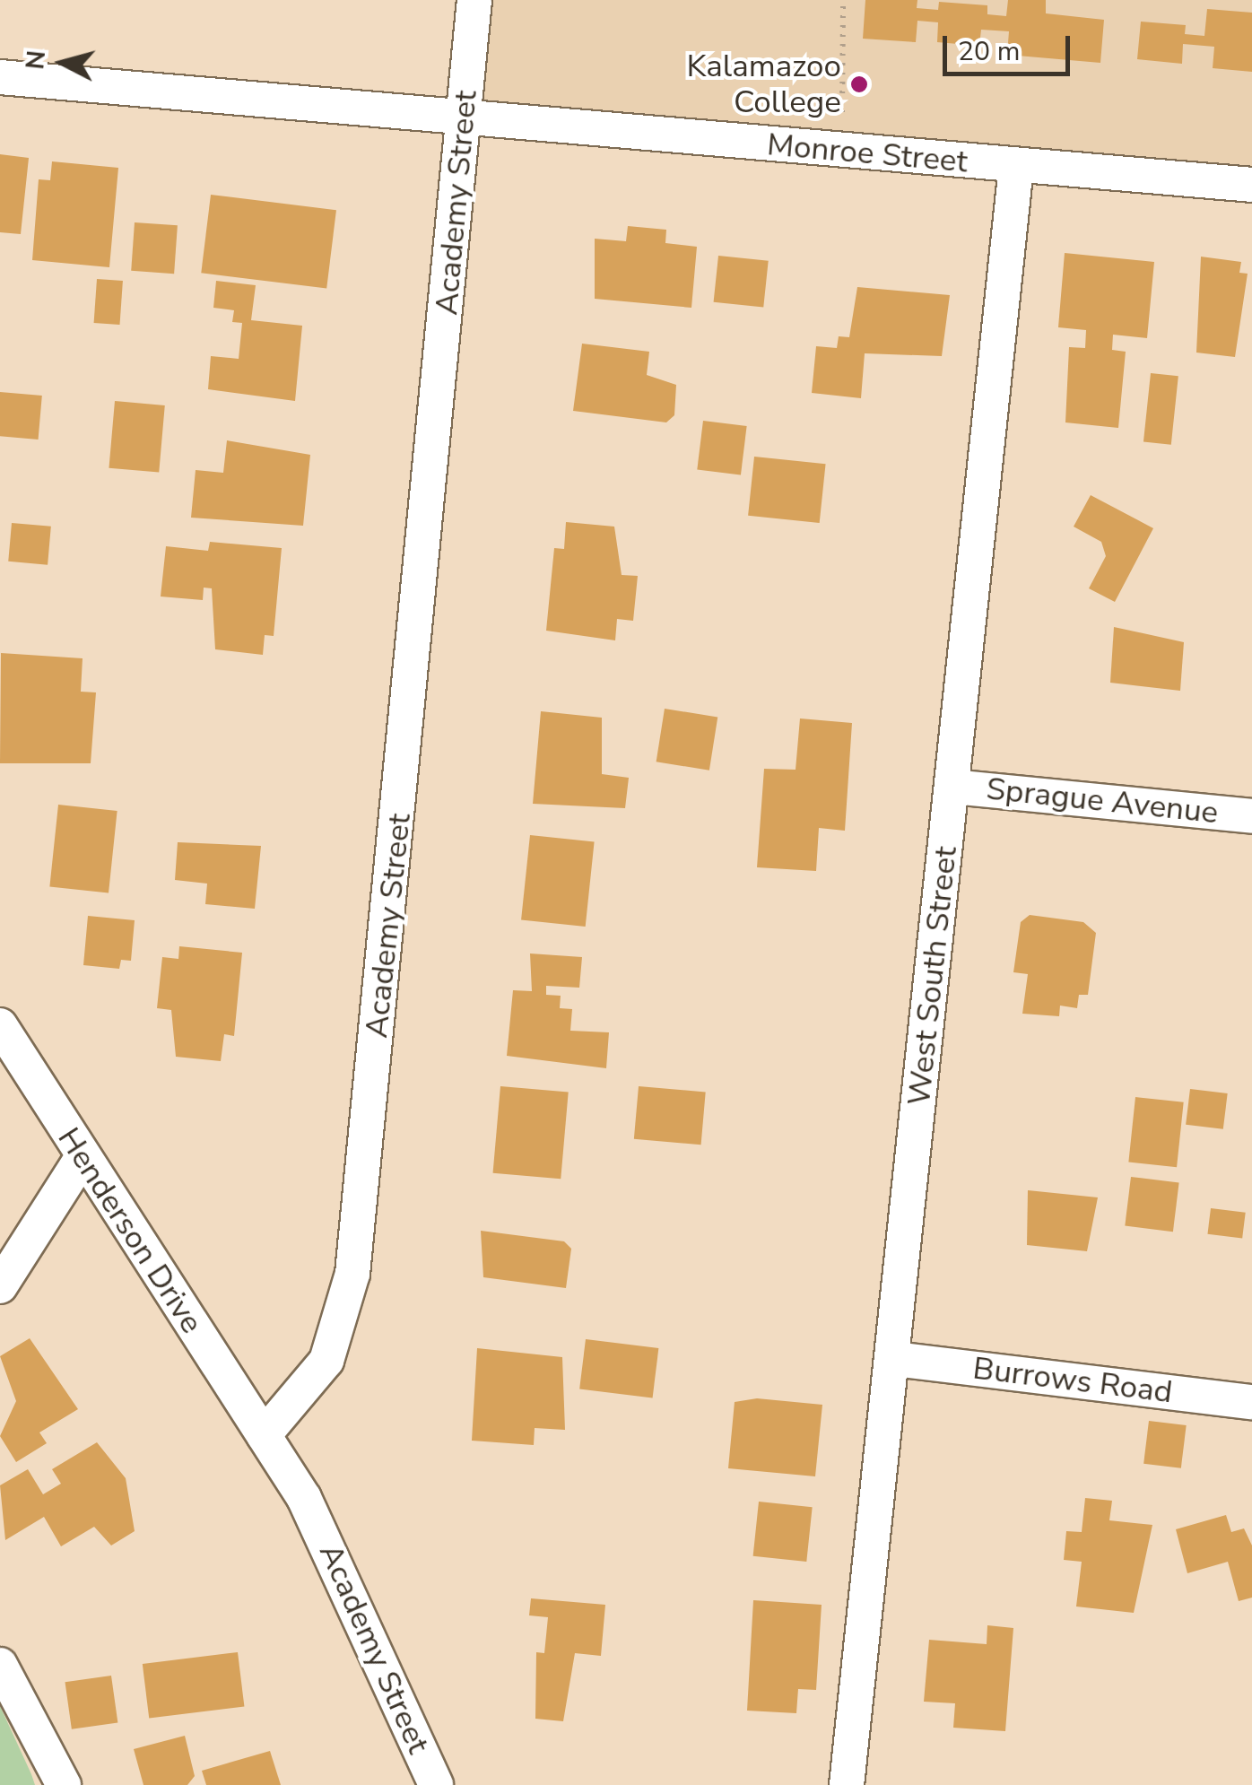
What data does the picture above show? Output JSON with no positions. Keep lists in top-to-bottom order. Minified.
{"streets":{"street":["Monroe Street","Academy Street","Sprague Avenue","West South Street","Henderson Drive","Burrows Road"]},"crossings":[["Monroe Street","Academy Street"],["Monroe Street","West South Street"],["Academy Street","Henderson Drive"],["Sprague Avenue","West South Street"],["West South Street","Burrows Road"]],"places":["Kalamazoo College"],"scale_bar":"20 m","north":"left"}
